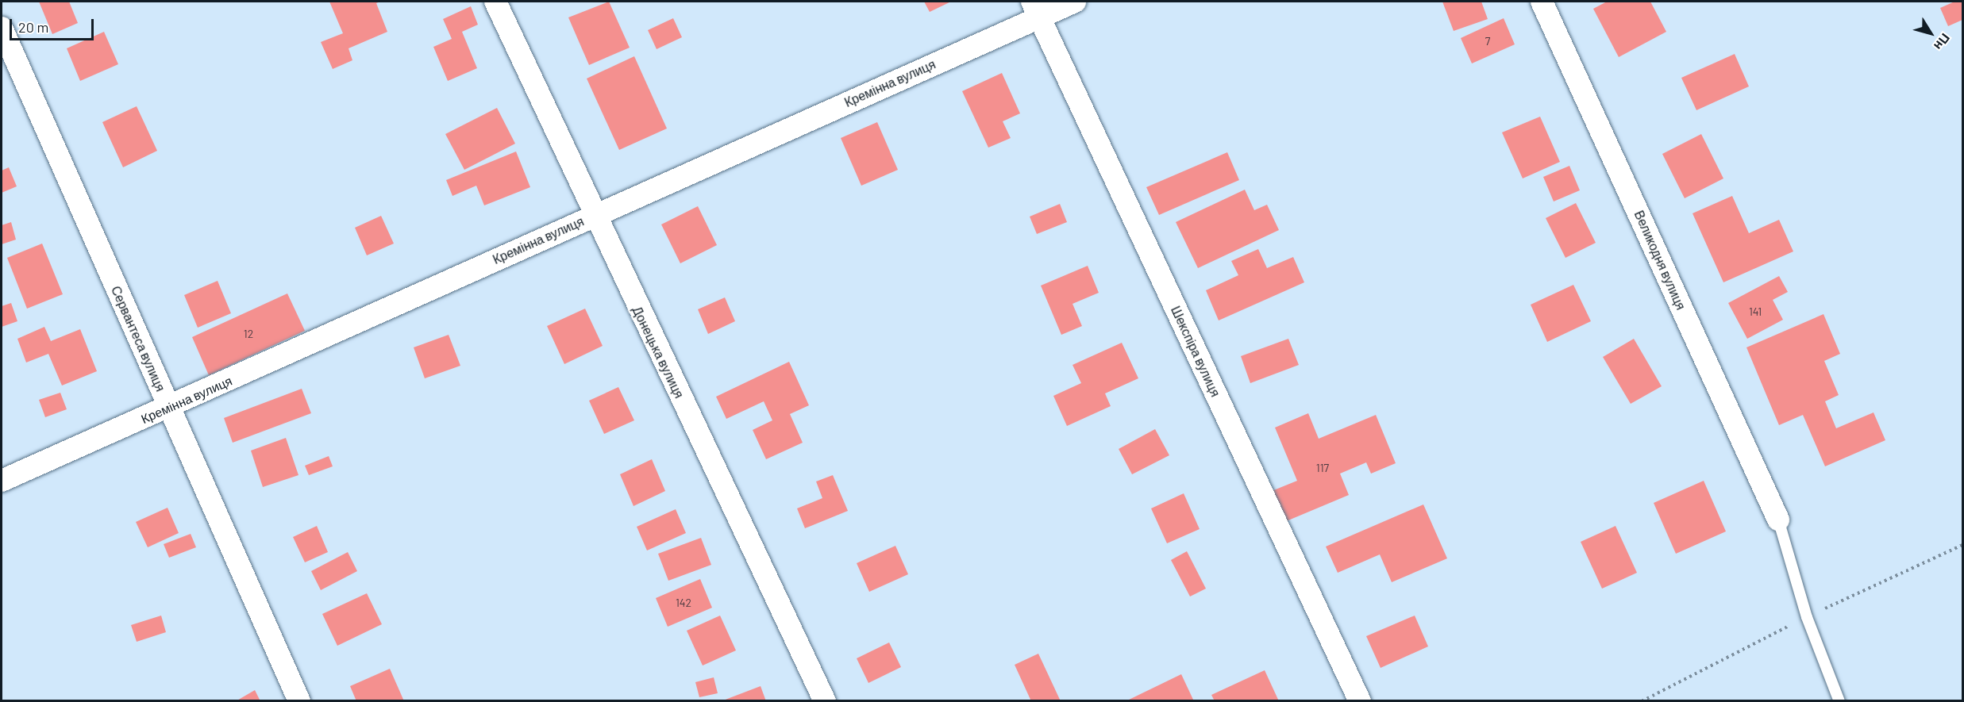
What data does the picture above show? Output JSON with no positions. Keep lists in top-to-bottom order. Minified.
{"streets":{"street":["Кремінна вулиця","Великодня вулиця","Сервантеса вулиця","Шекспіра вулиця","Донецька вулиця"]},"crossings":[["Кремінна вулиця","Сервантеса вулиця"],["Кремінна вулиця","Шекспіра вулиця"],["Кремінна вулиця","Донецька вулиця"]],"house_numbers":["7","141","12","117","142"],"scale_bar":"20 m","north":"bottom right"}
